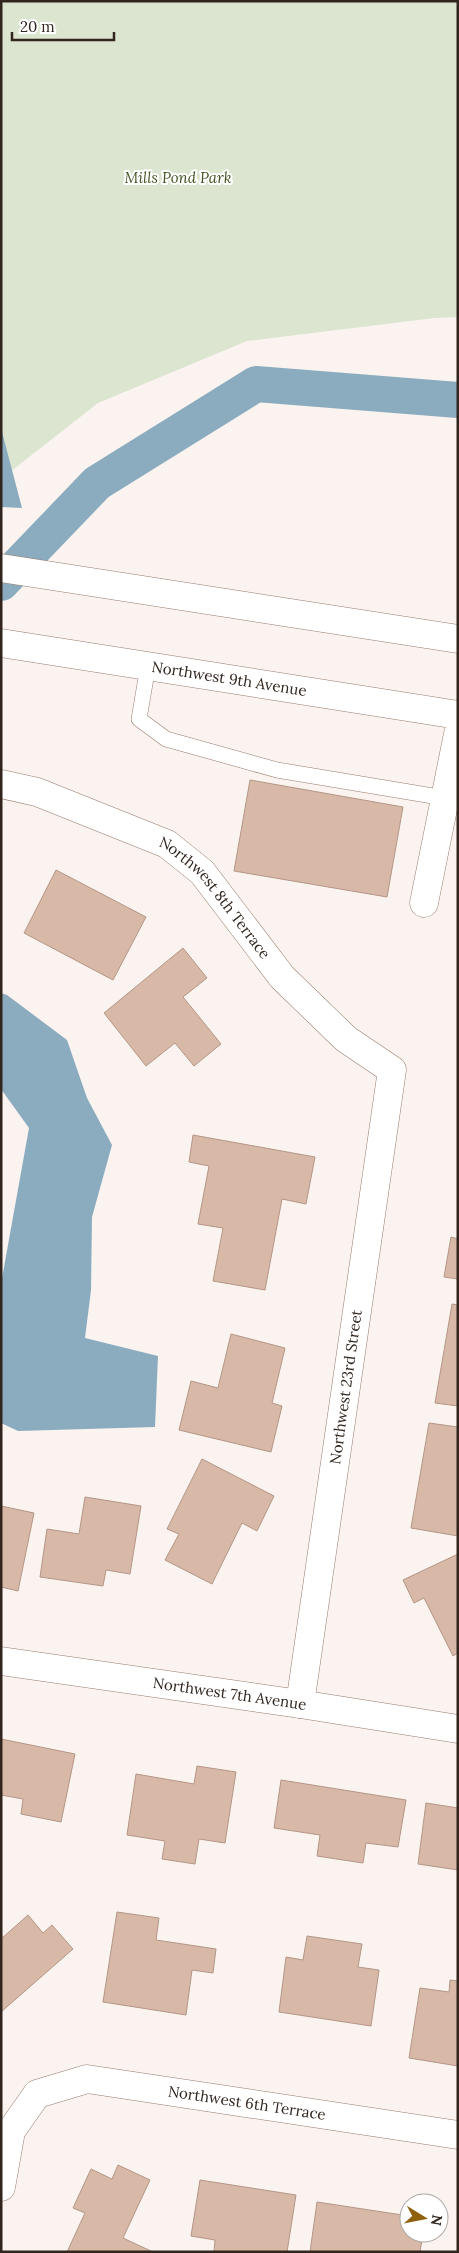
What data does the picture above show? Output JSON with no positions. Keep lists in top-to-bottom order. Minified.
{"streets":{"street":["Northwest 9th Avenue","Northwest 8th Terrace","Northwest 23rd Street","Northwest 7th Avenue","Northwest 6th Terrace"]},"crossings":[["Northwest 8th Terrace","Northwest 23rd Street"],["Northwest 23rd Street","Northwest 7th Avenue"]],"parks":["Mills Pond Park"],"scale_bar":"20 m","north":"right"}
